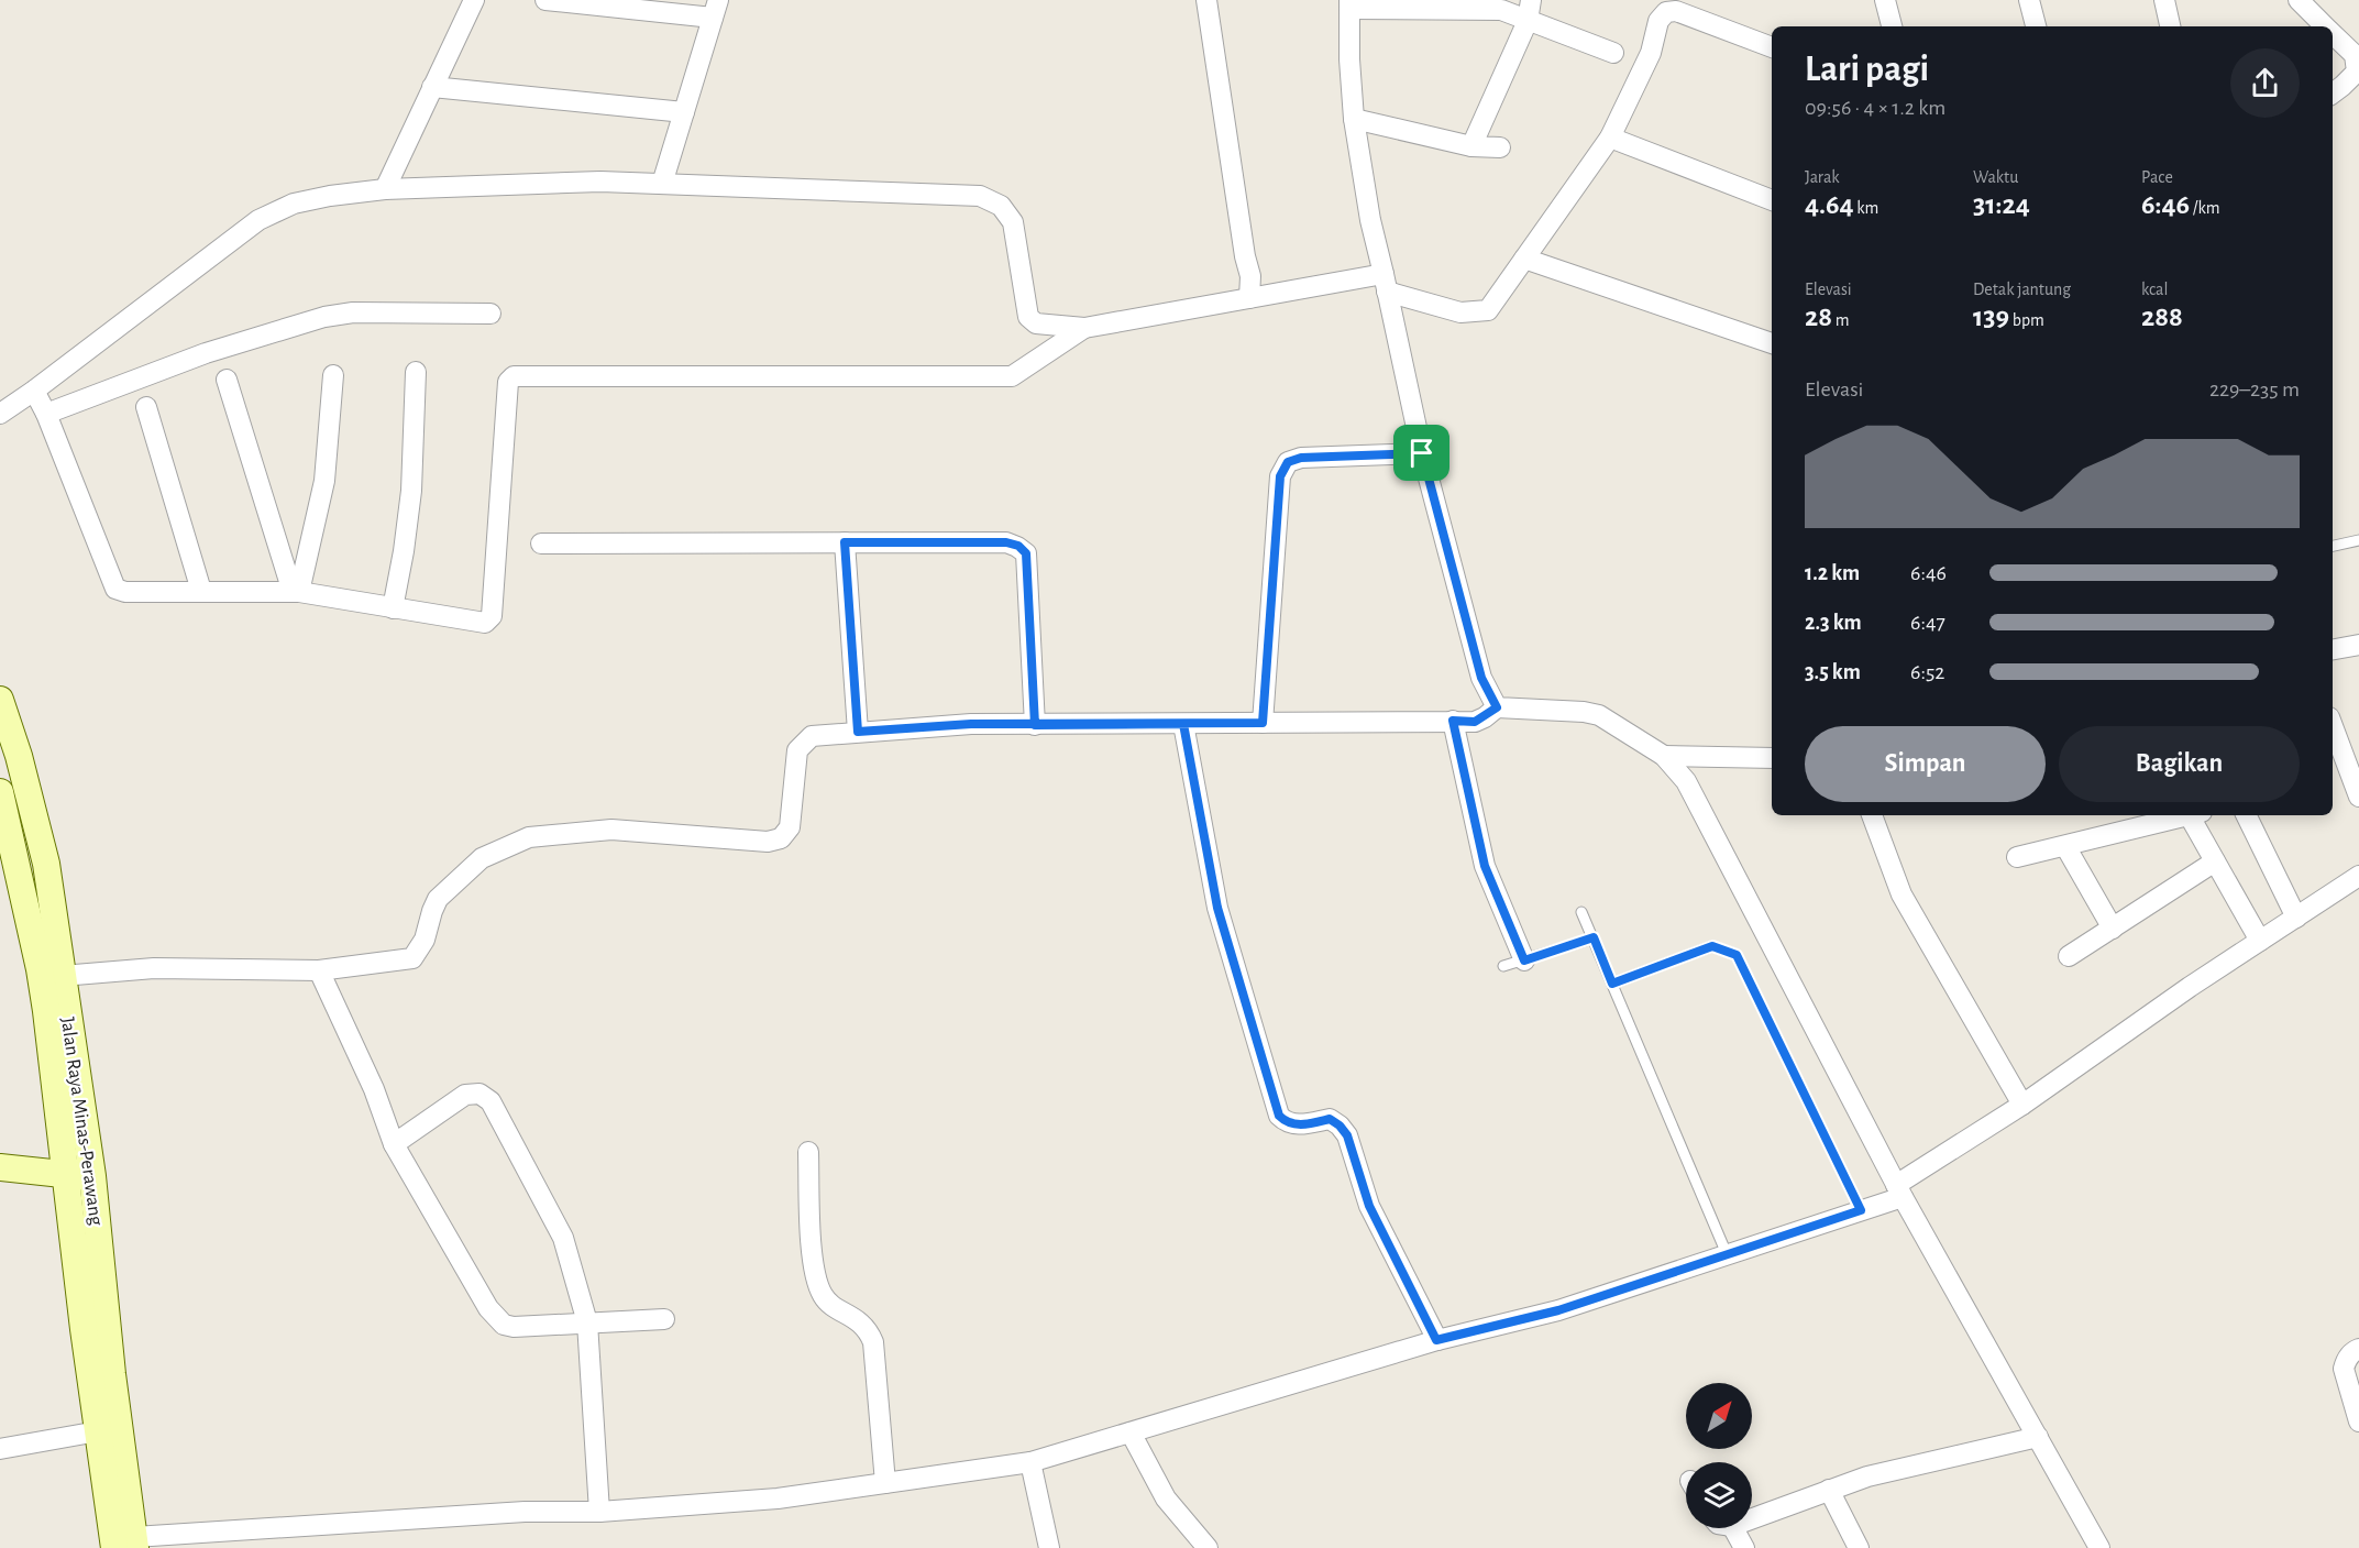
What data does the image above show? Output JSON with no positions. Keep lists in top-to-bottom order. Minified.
{"streets":{"main road":["Jalan Raya Minas-Perawang"]},"north":"top right","page":{"heading":["Lari pagi","09:56 · 4 × 1.2 km"],"stats":[["Jarak","4.64 km"],["Waktu","31:24"],["Pace","6:46 /km"],["Elevasi","28 m"],["Detak jantung","139 bpm"],["kcal","288"]],"chart":["Elevasi","229–235 m"],"list":[{"name":"1.2 km","note":"6:46"},{"name":"2.3 km","note":"6:47"},{"name":"3.5 km","note":"6:52"}],"buttons":["Simpan","Bagikan"]}}
